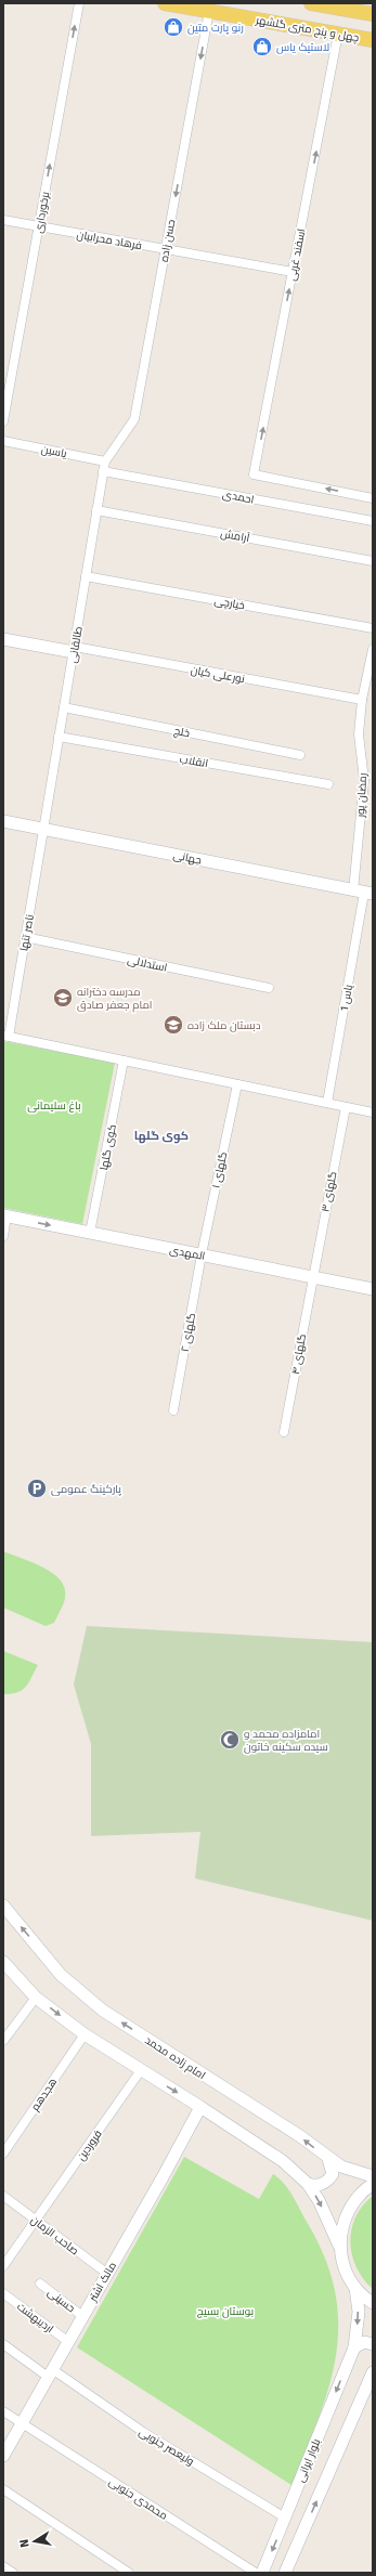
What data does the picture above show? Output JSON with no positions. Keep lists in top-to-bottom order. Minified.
{"streets":{"main road":["چهل و پنج متری گلشهر"],"street":["برخورداری","فرهاد محرابیان","حسن زاده","اسفند غربی","یاسین","احمدی","آرامش","خیارچی","طالقانی","نورعلی کیان","خلج","انقلاب","رمضان پور","جهانی","ناصر تنها","استدلالی","یاس 1","کوی گلها","گلهای ۱","گلهای ۳","المهدی","گلهای ۲","گلهای ۴","امام زاده محمد","هجدهم","فروردین","صاحب الزمان","مالک اشتر","حسینی","اردیبهشت","ولیعصر جنوبی","بلوار ایرانی","محمدی جنوبی"]},"crossings":[["چهل و پنج متری گلشهر","حسن زاده"],["چهل و پنج متری گلشهر","اسفند غربی"],["برخورداری","فرهاد محرابیان"],["فرهاد محرابیان","حسن زاده"],["فرهاد محرابیان","اسفند غربی"],["حسن زاده","یاسین"],["حسن زاده","طالقانی"],["یاسین","طالقانی"],["احمدی","طالقانی"],["آرامش","طالقانی"],["خیارچی","طالقانی"],["طالقانی","نورعلی کیان"],["طالقانی","خلج"],["طالقانی","انقلاب"],["طالقانی","جهانی"],["طالقانی","ناصر تنها"],["نورعلی کیان","رمضان پور"],["رمضان پور","جهانی"],["رمضان پور","یاس 1"],["جهانی","ناصر تنها"],["جهانی","یاس 1"],["ناصر تنها","استدلالی"],["کوی گلها","المهدی"],["گلهای ۱","المهدی"],["گلهای ۱","گلهای ۲"],["گلهای ۳","المهدی"],["گلهای ۳","گلهای ۴"],["المهدی","گلهای ۲"],["المهدی","گلهای ۴"],["فروردین","صاحب الزمان"],["صاحب الزمان","مالک اشتر"],["مالک اشتر","حسینی"],["مالک اشتر","اردیبهشت"],["مالک اشتر","ولیعصر جنوبی"],["مالک اشتر","محمدی جنوبی"],["ولیعصر جنوبی","بلوار ایرانی"]],"one_way":["برخورداری","حسن زاده","اسفند غربی"],"districts":["کوی گلها"],"parks":["باغ سلیمانی","بوستان بسیج"],"places":{"shop":["رنو پارت متین","لاستیک یاس"],"school or university":["مدرسه دخترانه امام جعفر صادق","دبستان ملک زاده"],"parking":["پارکینگ عمومی"],"mosque":["امامزاده محمد و سیده سکینه خاتون"]},"north":"left"}
